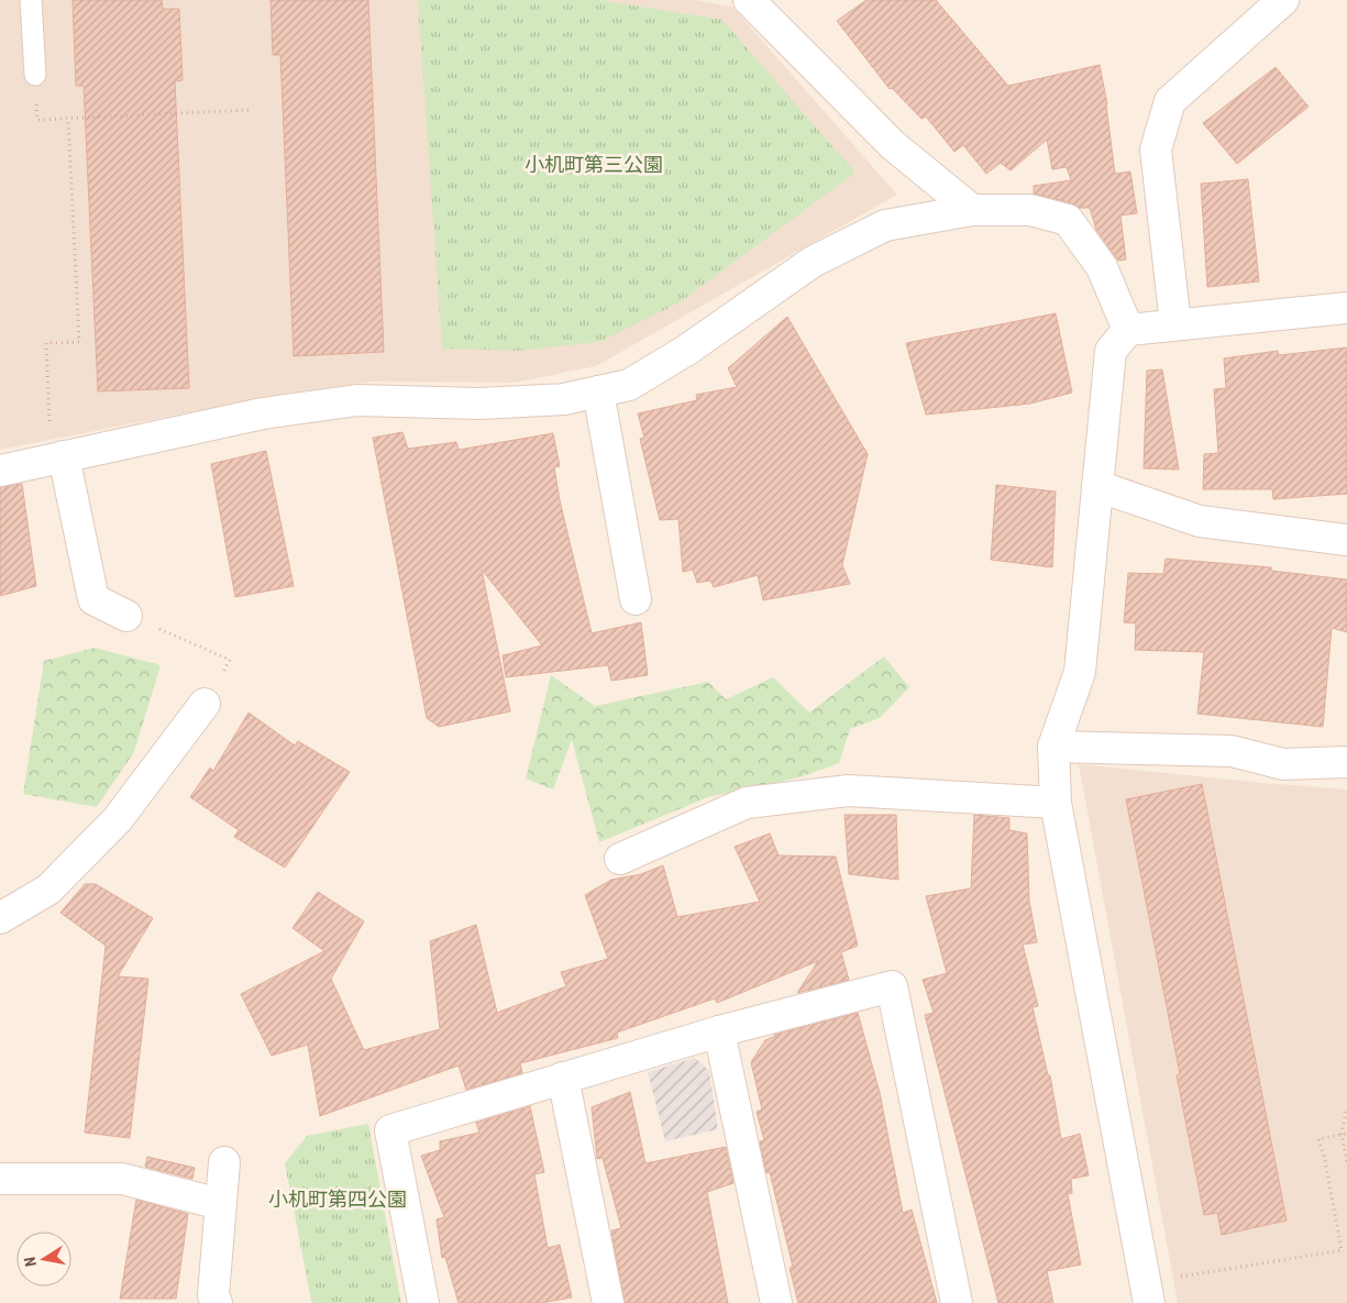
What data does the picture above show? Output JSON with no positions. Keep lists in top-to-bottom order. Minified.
{"parks":["小机町第三公園","小机町第四公園"],"north":"left"}
